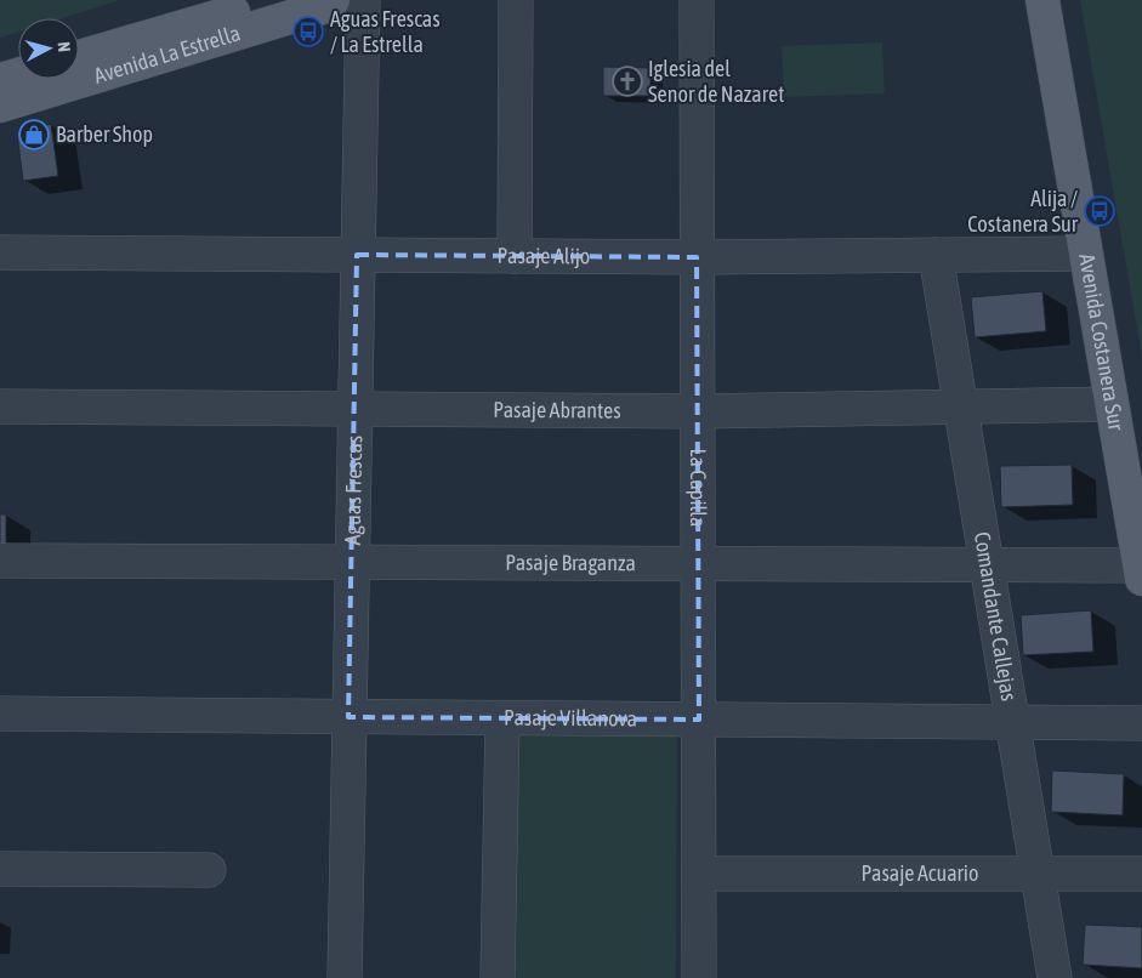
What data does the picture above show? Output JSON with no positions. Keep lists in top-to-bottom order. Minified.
{"streets":{"main road":["Avenida La Estrella","Avenida Costanera Sur"],"street":["Pasaje Alijo","Pasaje Abrantes","Aguas Frescas","La Capilla","Pasaje Braganza","Comandante Callejas","Pasaje Villanova","Pasaje Acuario"]},"crossings":[["Pasaje Alijo","Avenida Costanera Sur"],["Pasaje Alijo","Aguas Frescas"],["Pasaje Alijo","La Capilla"],["Pasaje Alijo","Comandante Callejas"],["Avenida Costanera Sur","Pasaje Abrantes"],["Avenida Costanera Sur","Pasaje Braganza"],["Pasaje Abrantes","Aguas Frescas"],["Pasaje Abrantes","La Capilla"],["Pasaje Abrantes","Comandante Callejas"],["Aguas Frescas","Pasaje Braganza"],["Aguas Frescas","Pasaje Villanova"],["La Capilla","Pasaje Braganza"],["La Capilla","Pasaje Villanova"],["La Capilla","Pasaje Acuario"],["Pasaje Braganza","Comandante Callejas"],["Comandante Callejas","Pasaje Villanova"],["Comandante Callejas","Pasaje Acuario"]],"places":{"bus stop":["Aguas Frescas / La Estrella","Alija / Costanera Sur"],"church":["Iglesia del Senor de Nazaret"],"shop":["Barber Shop"]},"north":"right"}
